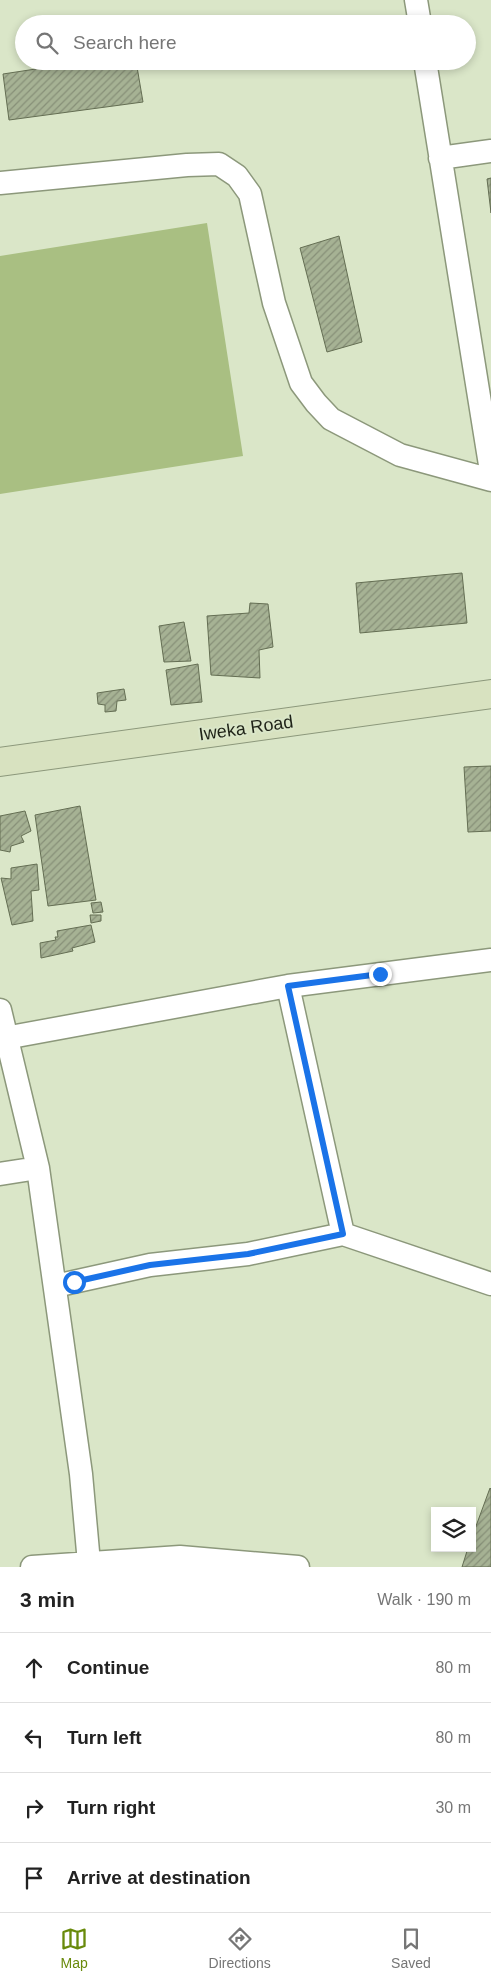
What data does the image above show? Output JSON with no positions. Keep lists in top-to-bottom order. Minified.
{"streets":{"main road":["Iweka Road"]},"page":{"search":"Search here","heading":["3 min","Walk · 190 m"],"list":[["Continue","80 m"],["Turn left","80 m"],["Turn right","30 m"],"Arrive at destination"],"nav":["Map","Directions","Saved"]}}
